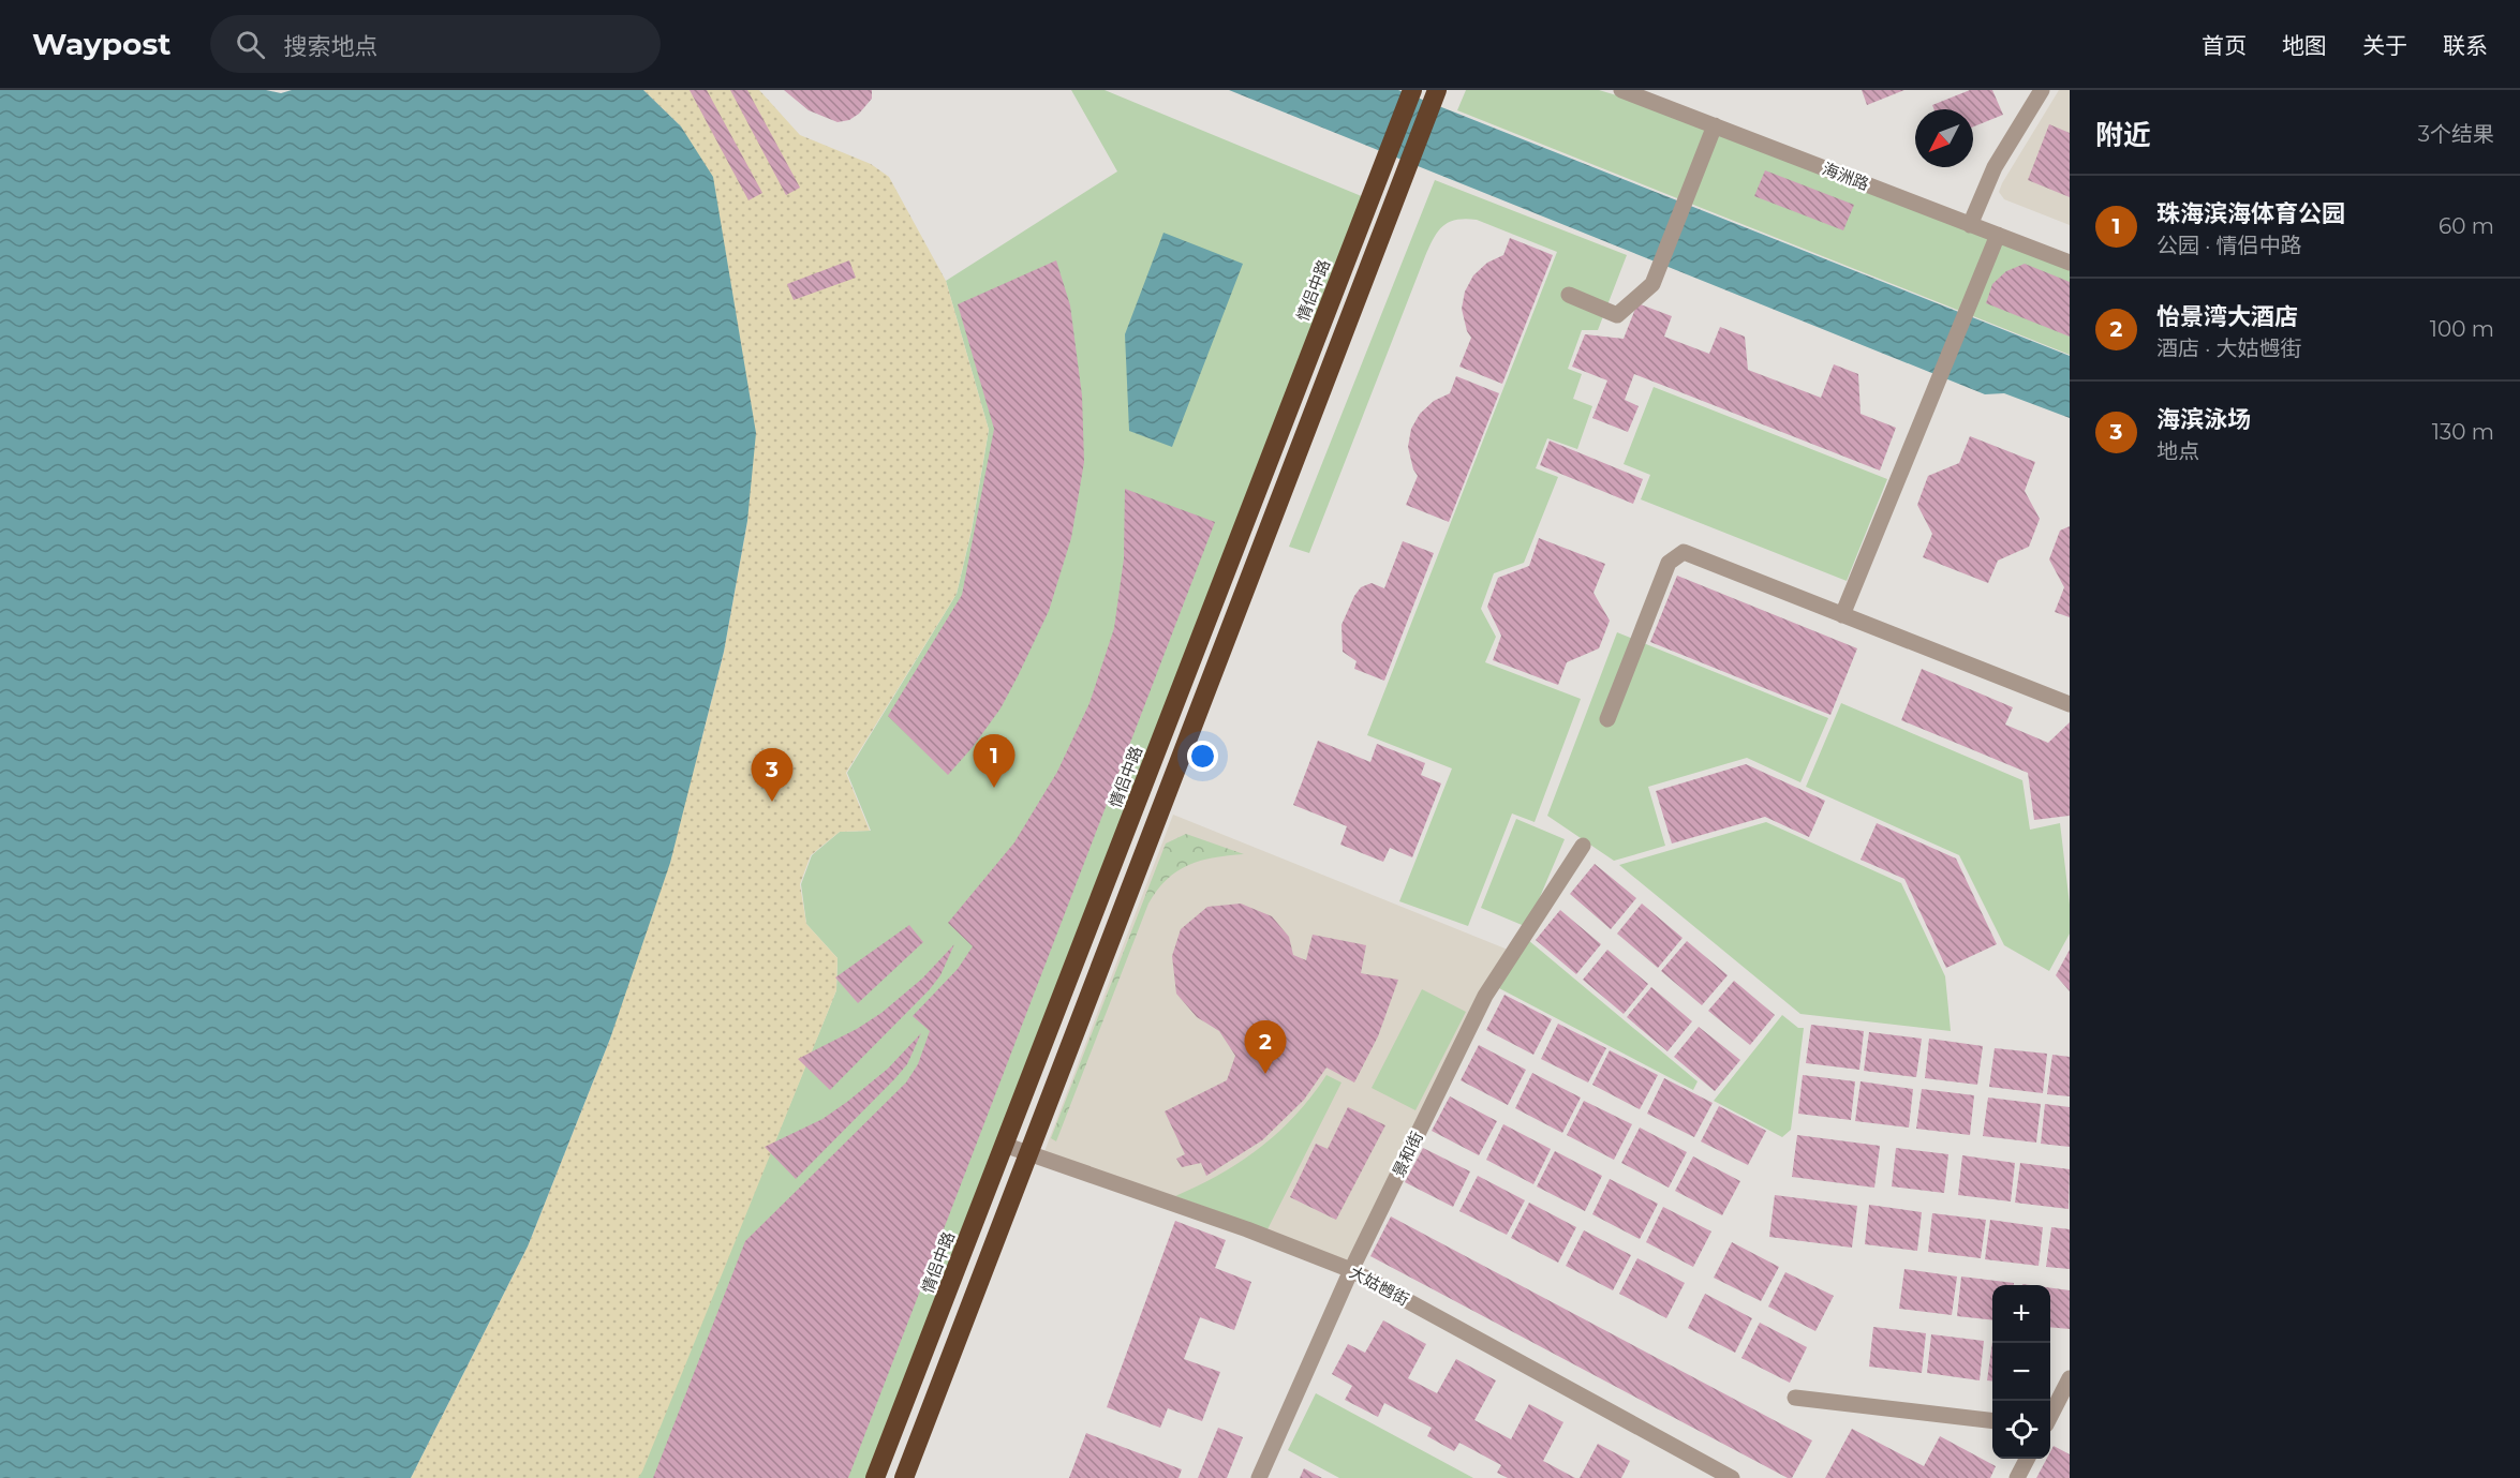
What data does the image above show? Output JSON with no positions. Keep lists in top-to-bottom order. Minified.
{"streets":{"highway":["情侣中路"],"street":["海洲路","景和街","大姑乸街"]},"crossings":[["情侣中路","大姑乸街"],["景和街","大姑乸街"]],"north":"bottom left","page":{"header":"Waypost","search":"搜索地点","nav":["首页","地图","关于","联系"],"heading":["附近","3个结果"],"list":[{"mark":"1","name":"珠海滨海体育公园","note":"公园 · 情侣中路","value":"60 m"},{"mark":"2","name":"怡景湾大酒店","note":"酒店 · 大姑乸街","value":"100 m"},{"mark":"3","name":"海滨泳场","note":"地点","value":"130 m"}],"pins":["1","3","2"],"map_buttons":["+","−"]}}
